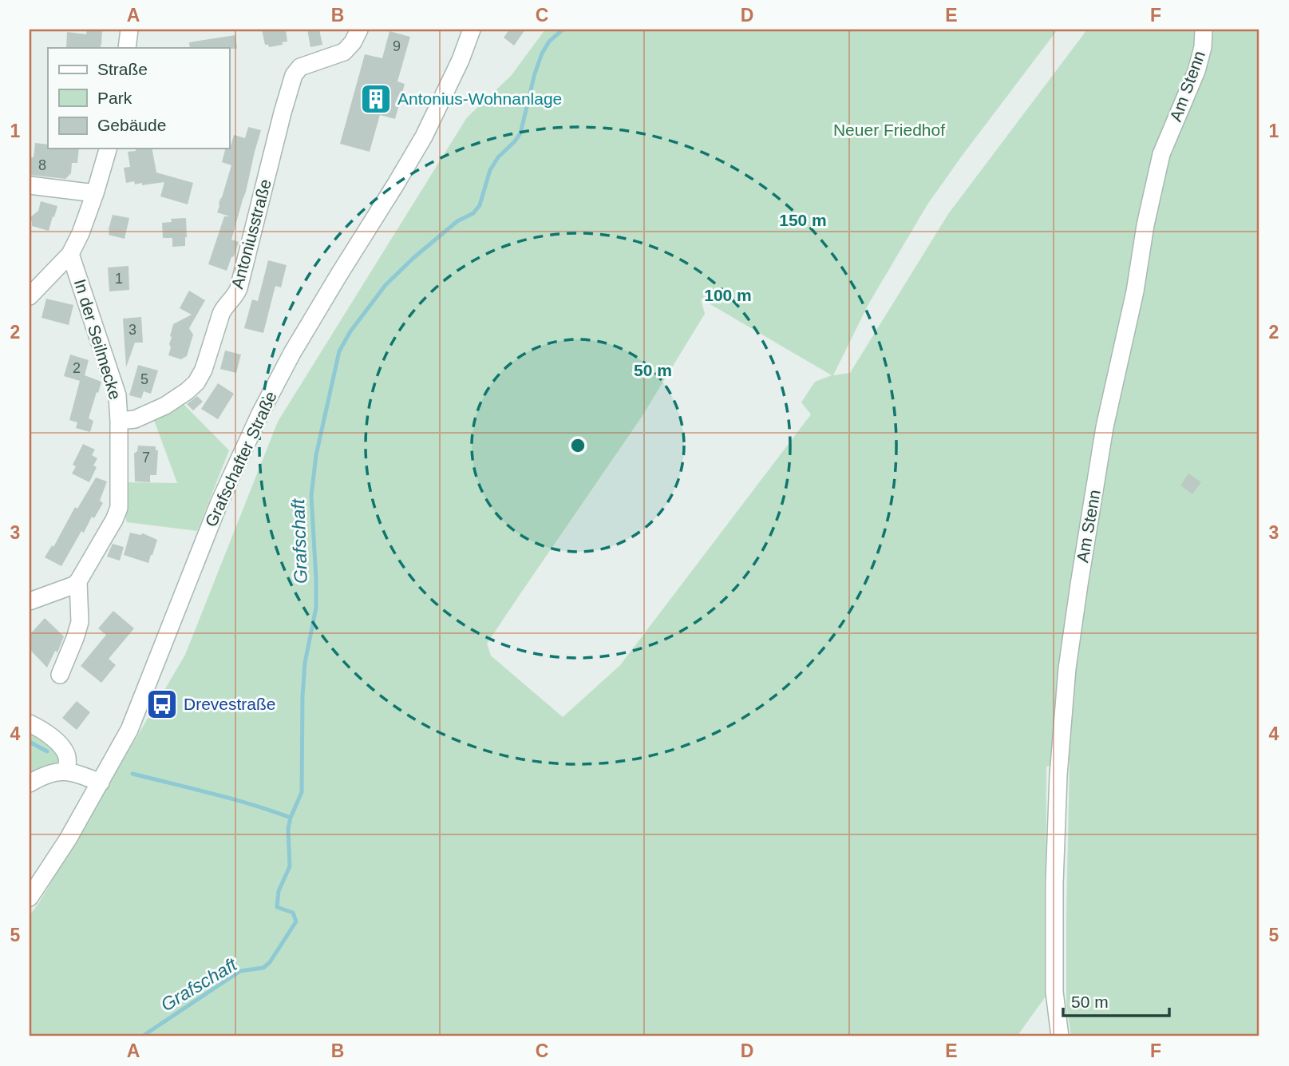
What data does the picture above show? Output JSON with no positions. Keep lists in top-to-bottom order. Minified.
{"streets":{"street":["Am Stenn","Antoniusstraße","In der Seilmecke","Grafschafter Straße"]},"crossings":[["Antoniusstraße","In der Seilmecke"]],"water":["Grafschaft"],"parks":["Neuer Friedhof"],"places":{"building":["Antonius-Wohnanlage"],"bus stop":["Drevestraße"]},"house_numbers":["9","8","1","3","2","5","7"],"legend":["Straße","Park","Gebäude"],"scale_bar":"50 m","grid":{"columns":["A","B","C","D","E","F"],"rows":["1","2","3","4","5"]},"rings":["150 m","100 m","50 m"]}
